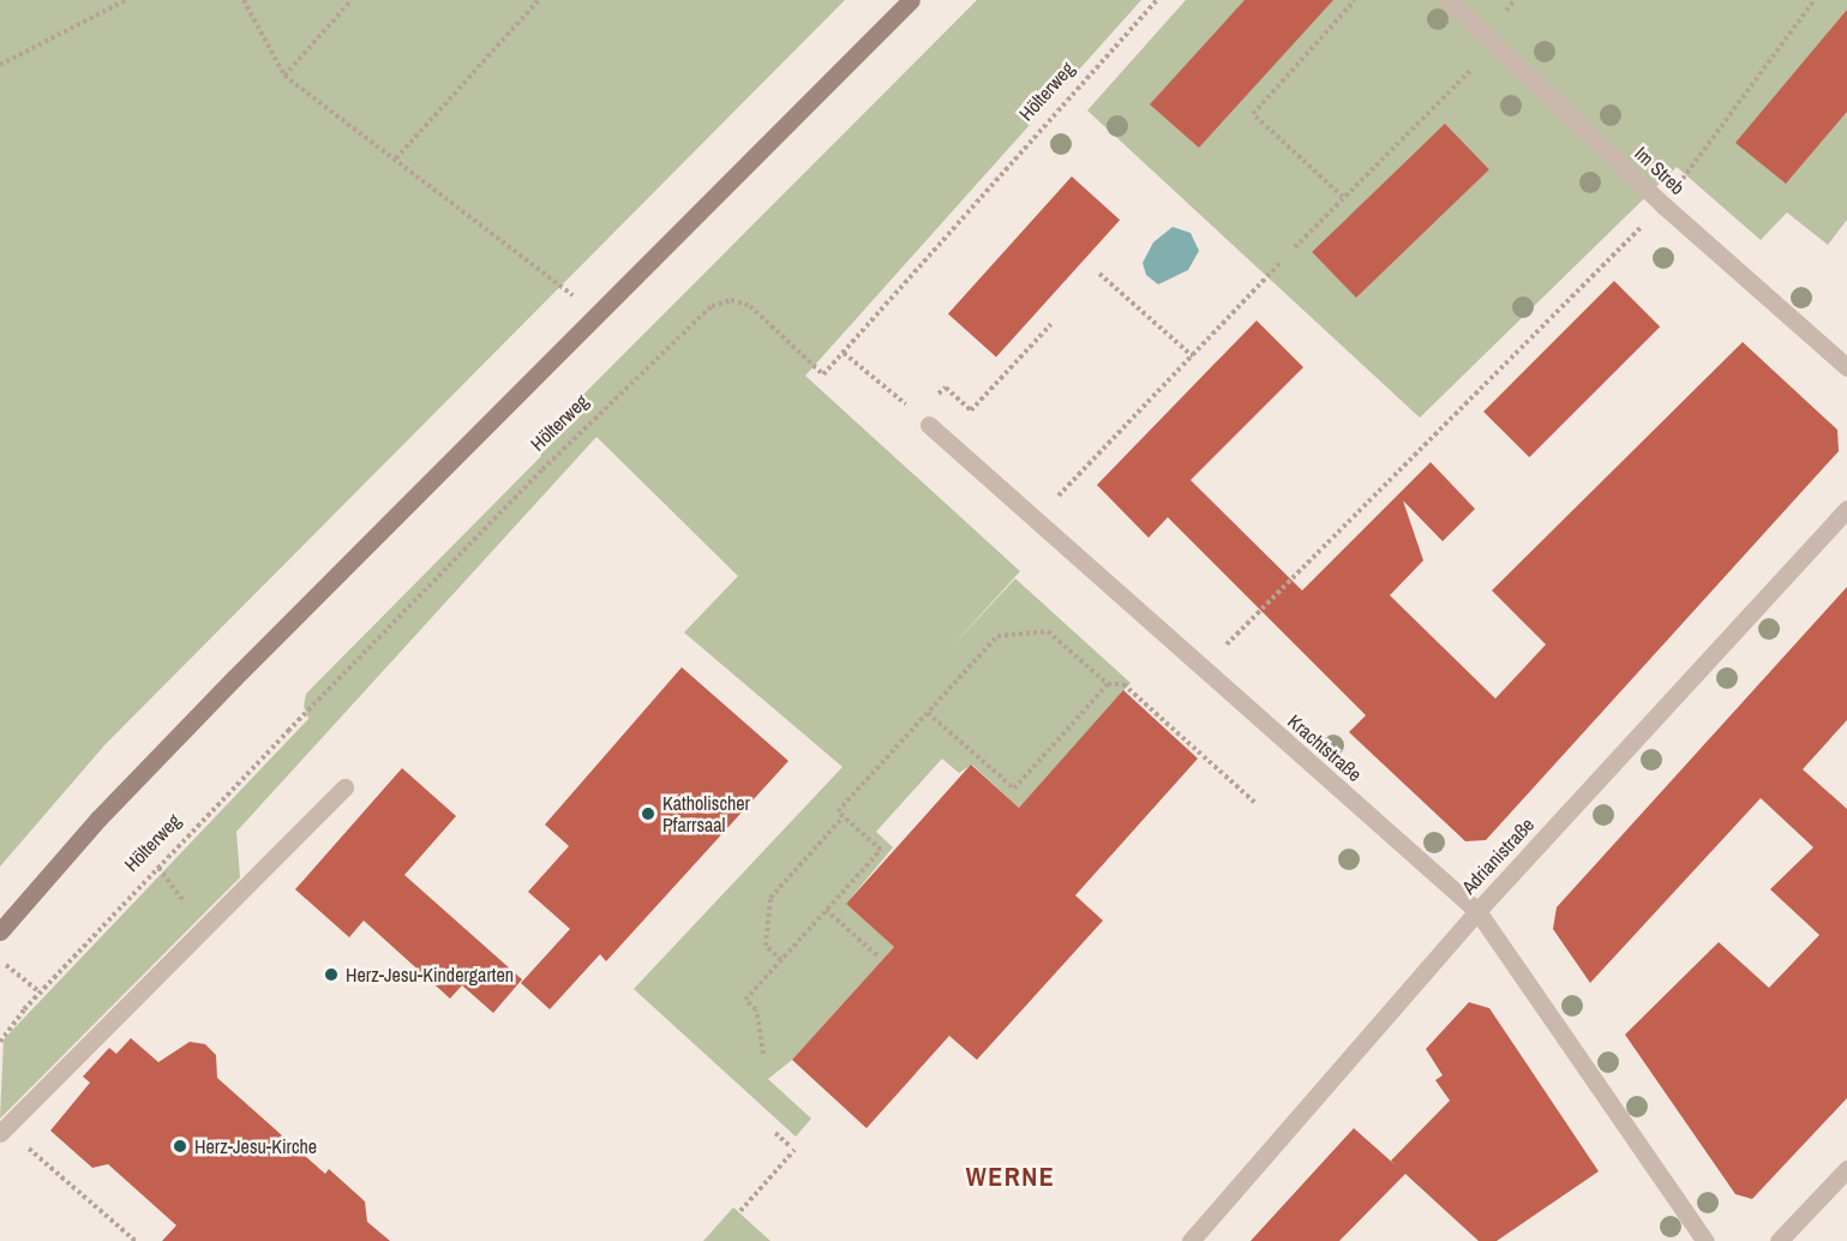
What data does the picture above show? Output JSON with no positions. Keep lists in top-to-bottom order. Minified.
{"streets":{"street":["Im Streb","Krachtstraße","Adrianistraße"],"path":["Hölterweg"]},"crossings":[["Krachtstraße","Adrianistraße"]],"districts":["WERNE"],"places":["Katholischer Pfarrsaal","Herz-Jesu-Kindergarten","Herz-Jesu-Kirche"]}
